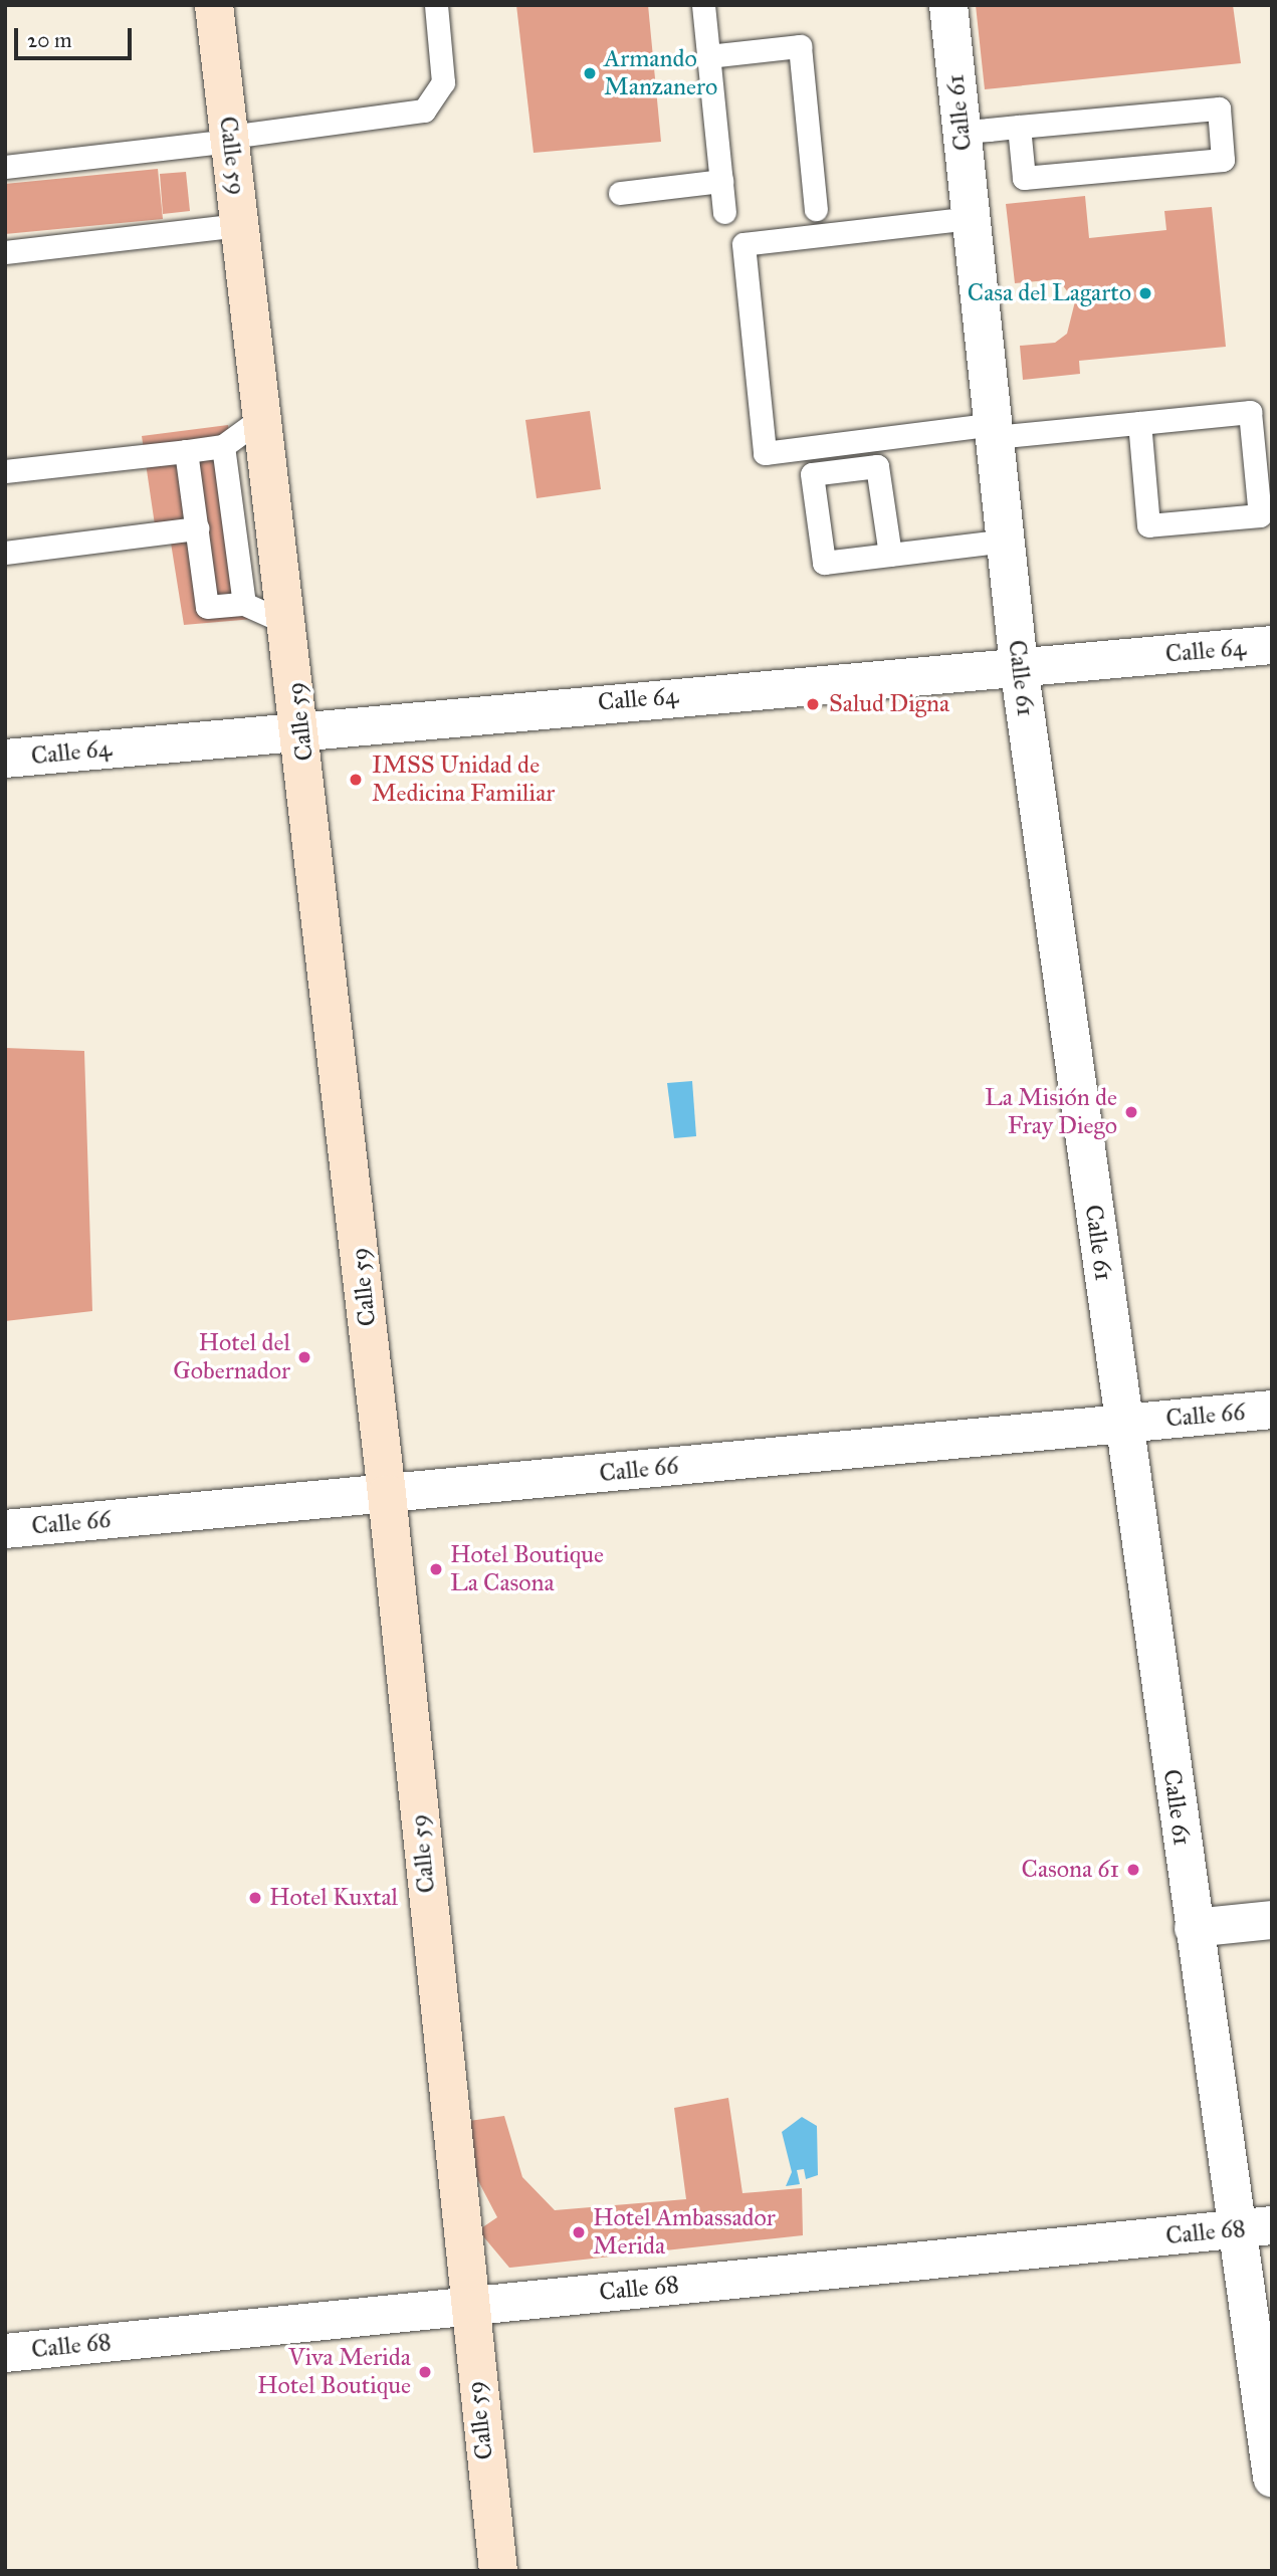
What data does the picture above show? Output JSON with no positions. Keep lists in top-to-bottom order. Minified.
{"streets":{"main road":["Calle 59"],"street":["Calle 61","Calle 64","Calle 66","Calle 68"]},"crossings":[["Calle 61","Calle 64"],["Calle 61","Calle 66"],["Calle 61","Calle 68"],["Calle 59","Calle 64"],["Calle 59","Calle 66"],["Calle 59","Calle 68"]],"places":["Armando Manzanero","Casa del Lagarto","Salud Digna","IMSS Unidad de Medicina Familiar","La Misión de Fray Diego","Hotel del Gobernador","Hotel Boutique La Casona","Casona 61","Hotel Kuxtal","Hotel Ambassador Merida","Viva Merida Hotel Boutique"],"scale_bar":"20 m"}
